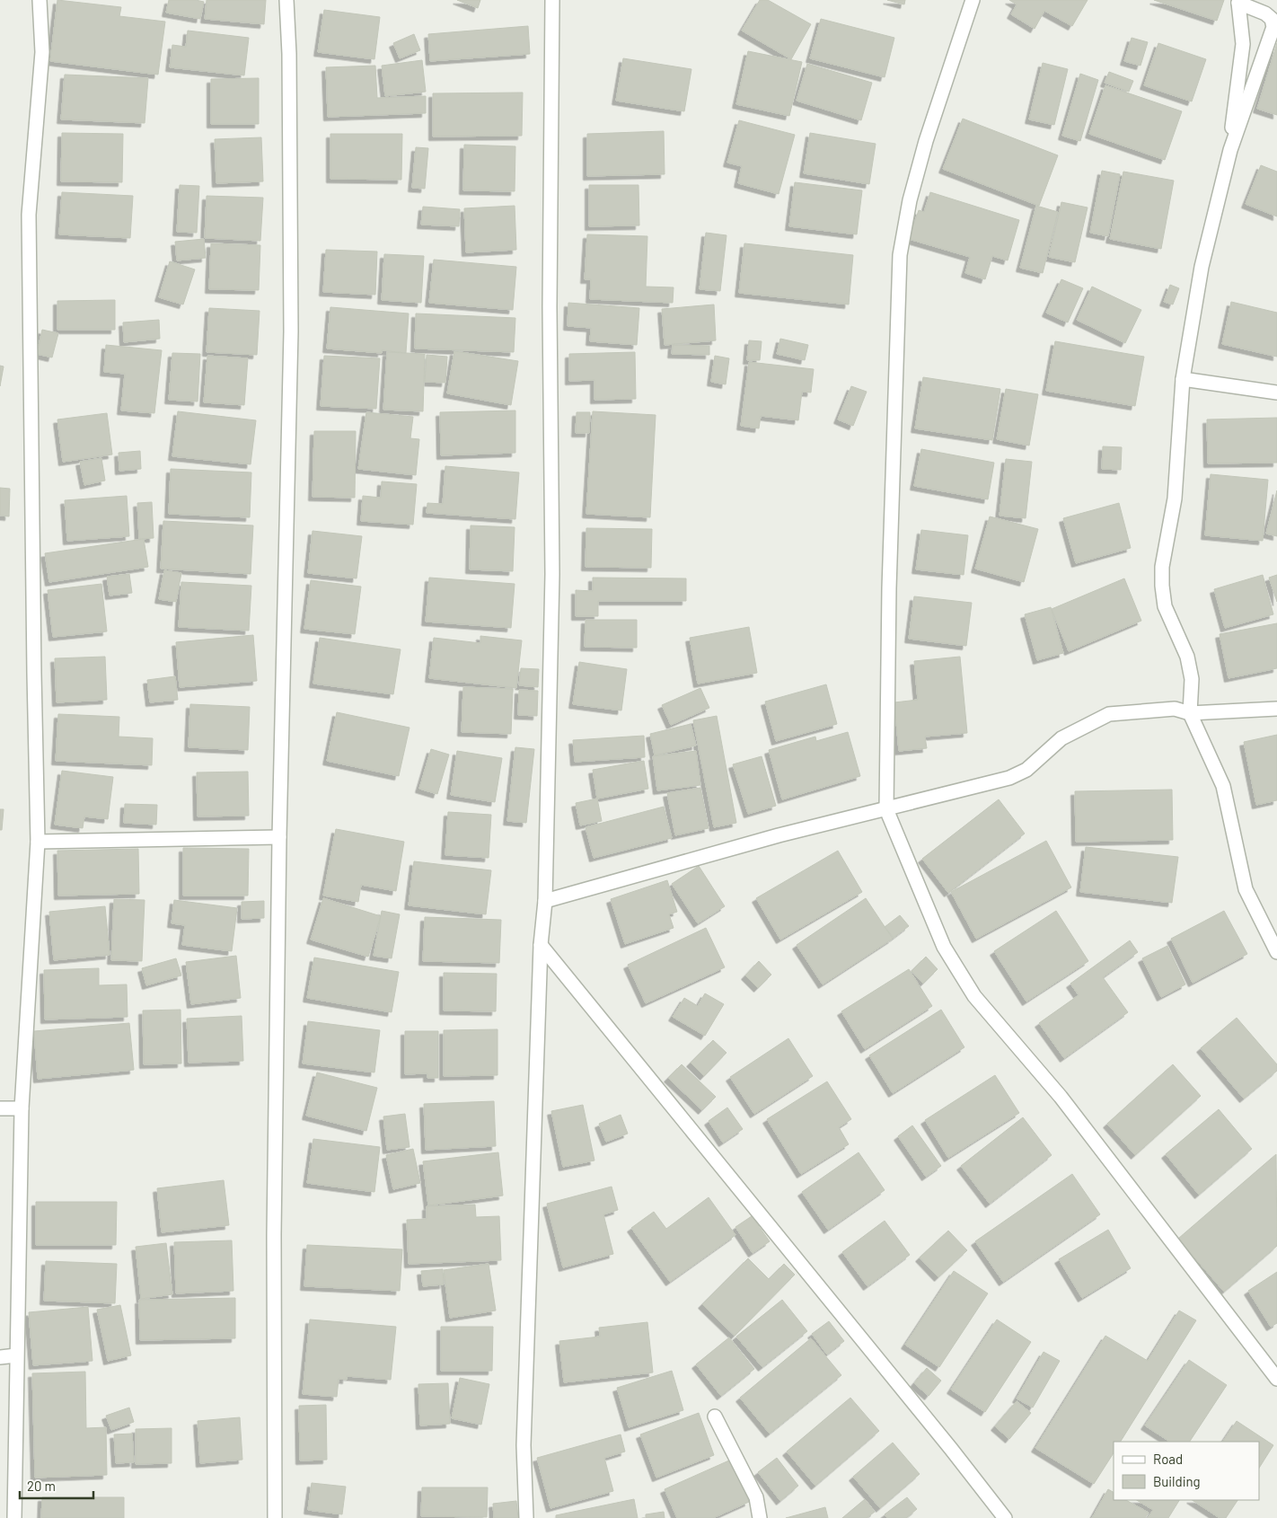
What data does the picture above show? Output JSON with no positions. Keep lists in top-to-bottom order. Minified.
{"legend":["Road","Building"],"scale_bar":"20 m"}
